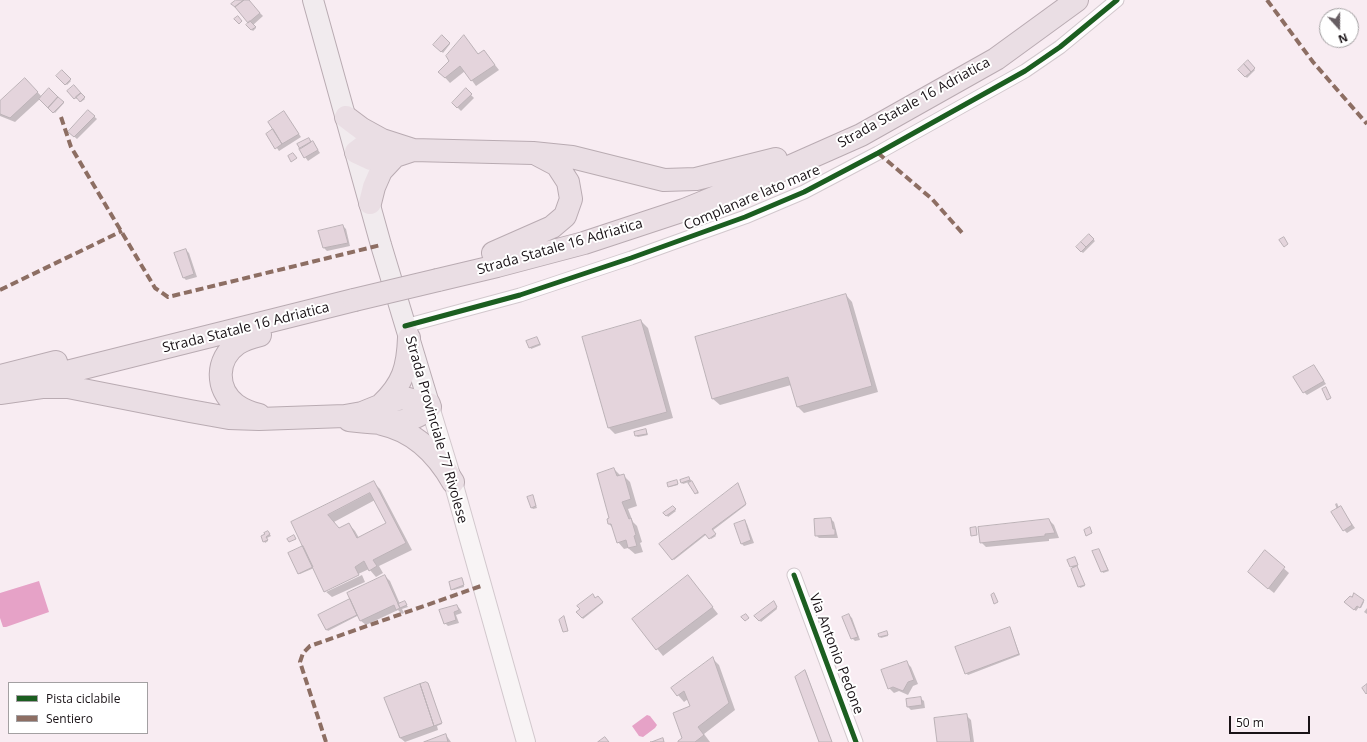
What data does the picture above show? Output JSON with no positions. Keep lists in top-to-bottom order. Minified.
{"streets":{"highway":["Strada Statale 16 Adriatica"],"main road":["Strada Provinciale 77 Rivolese"],"street":["Complanare lato mare","Via Antonio Pedone"]},"crossings":[["Complanare lato mare","Strada Provinciale 77 Rivolese"]],"legend":["Pista ciclabile","Sentiero"],"scale_bar":"50 m","north":"bottom"}
